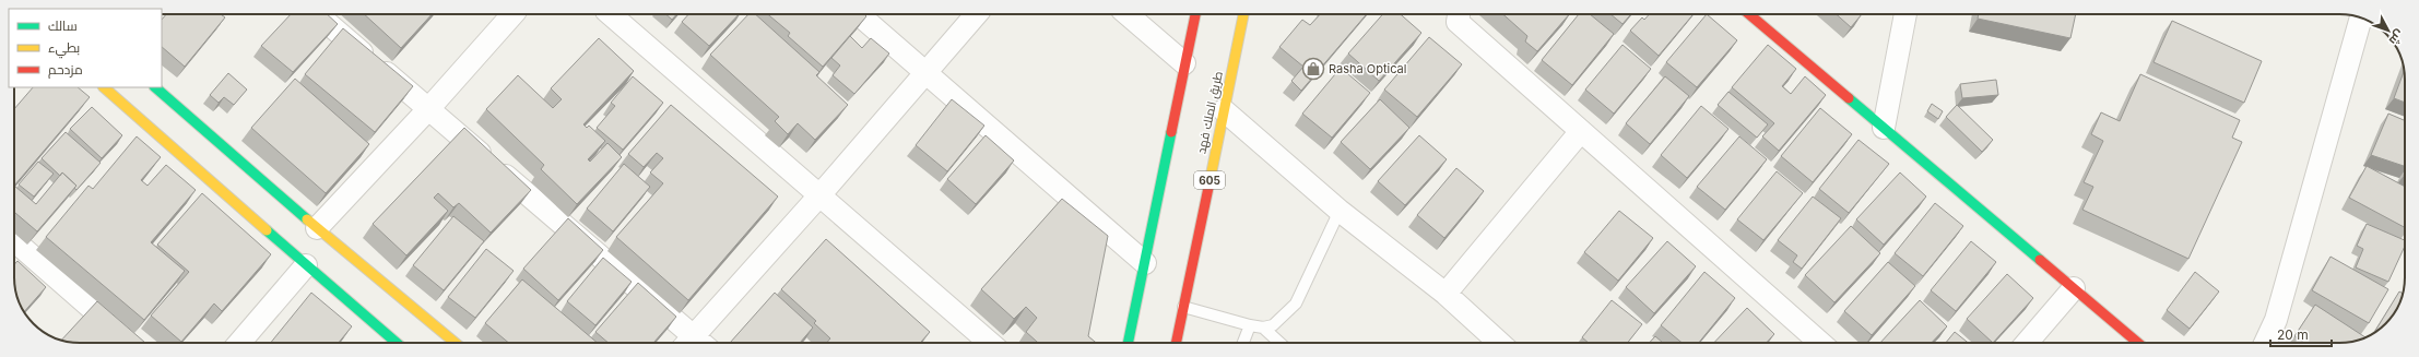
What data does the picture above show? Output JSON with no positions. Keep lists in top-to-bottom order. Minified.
{"streets":{"main road":["طريق الملك فهد","605"]},"places":{"shop":["Rasha Optical"]},"legend":["سالك","بطيء","مزدحم"],"scale_bar":"20 m","north":"bottom right"}
